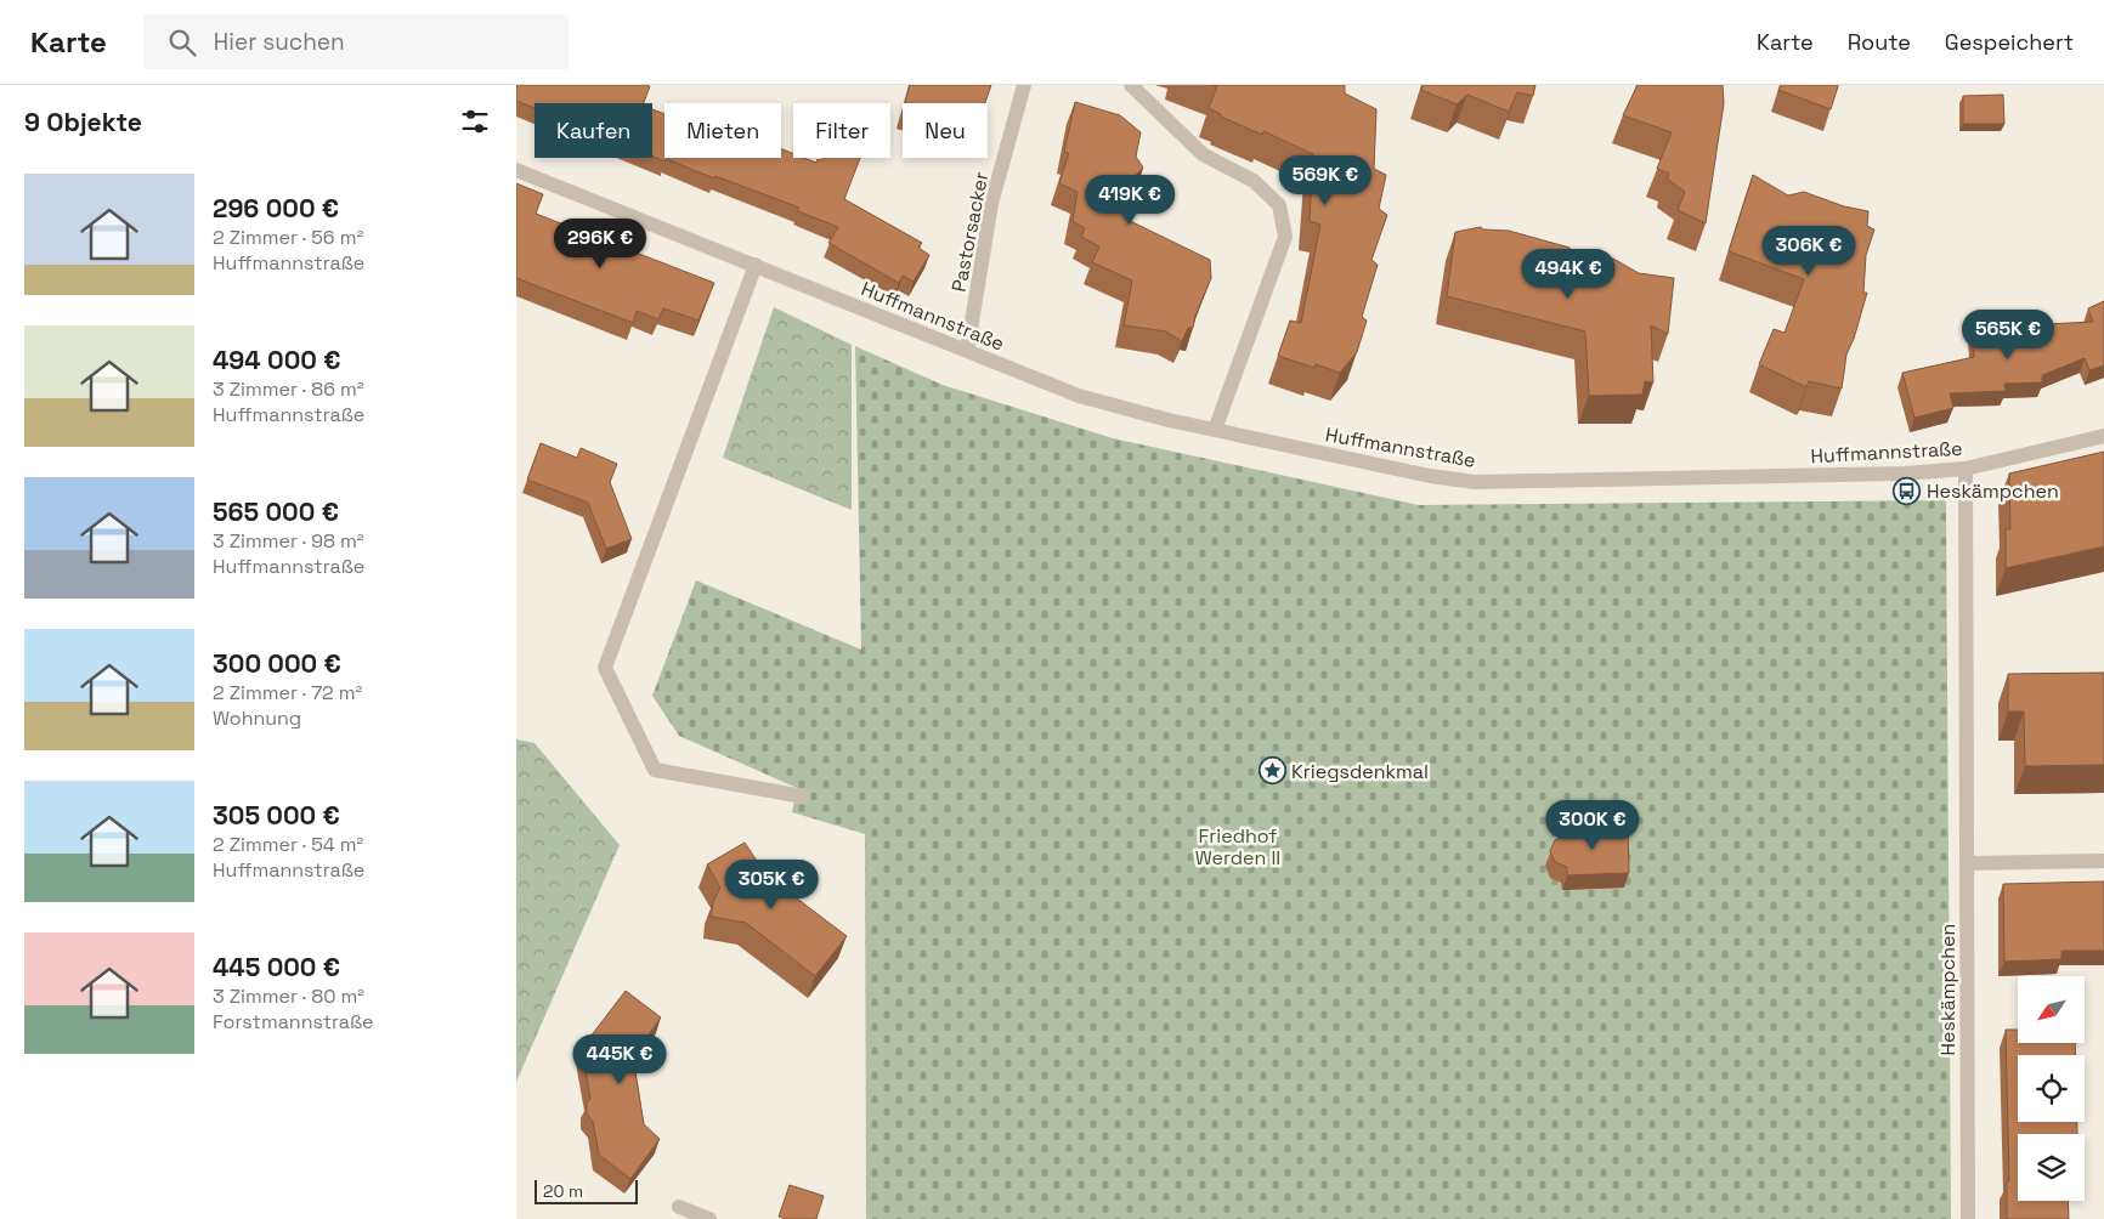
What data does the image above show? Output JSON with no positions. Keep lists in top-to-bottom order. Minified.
{"streets":{"street":["Pastorsacker","Huffmannstraße","Heskämpchen"]},"crossings":[["Pastorsacker","Huffmannstraße"],["Huffmannstraße","Heskämpchen"]],"parks":["Friedhof Werden II"],"places":{"bus stop":["Heskämpchen"],"place":["Kriegsdenkmal"]},"scale_bar":"20 m","north":"bottom left","page":{"header":"Karte","search":"Hier suchen","nav":["Karte","Route","Gespeichert"],"heading":"9 Objekte","chip":["Kaufen","Mieten","Filter","Neu"],"price":["569K €","419K €","296K €","306K €","494K €","565K €","300K €","305K €","445K €"],"list":[{"name":"296 000 €","note":"2 Zimmer · 56 m² · Huffmannstraße"},{"name":"494 000 €","note":"3 Zimmer · 86 m² · Huffmannstraße"},{"name":"565 000 €","note":"3 Zimmer · 98 m² · Huffmannstraße"},{"name":"300 000 €","note":"2 Zimmer · 72 m² · Wohnung"},{"name":"305 000 €","note":"2 Zimmer · 54 m² · Huffmannstraße"},{"name":"445 000 €","note":"3 Zimmer · 80 m² · Forstmannstraße"}],"scale":"20 m"}}
